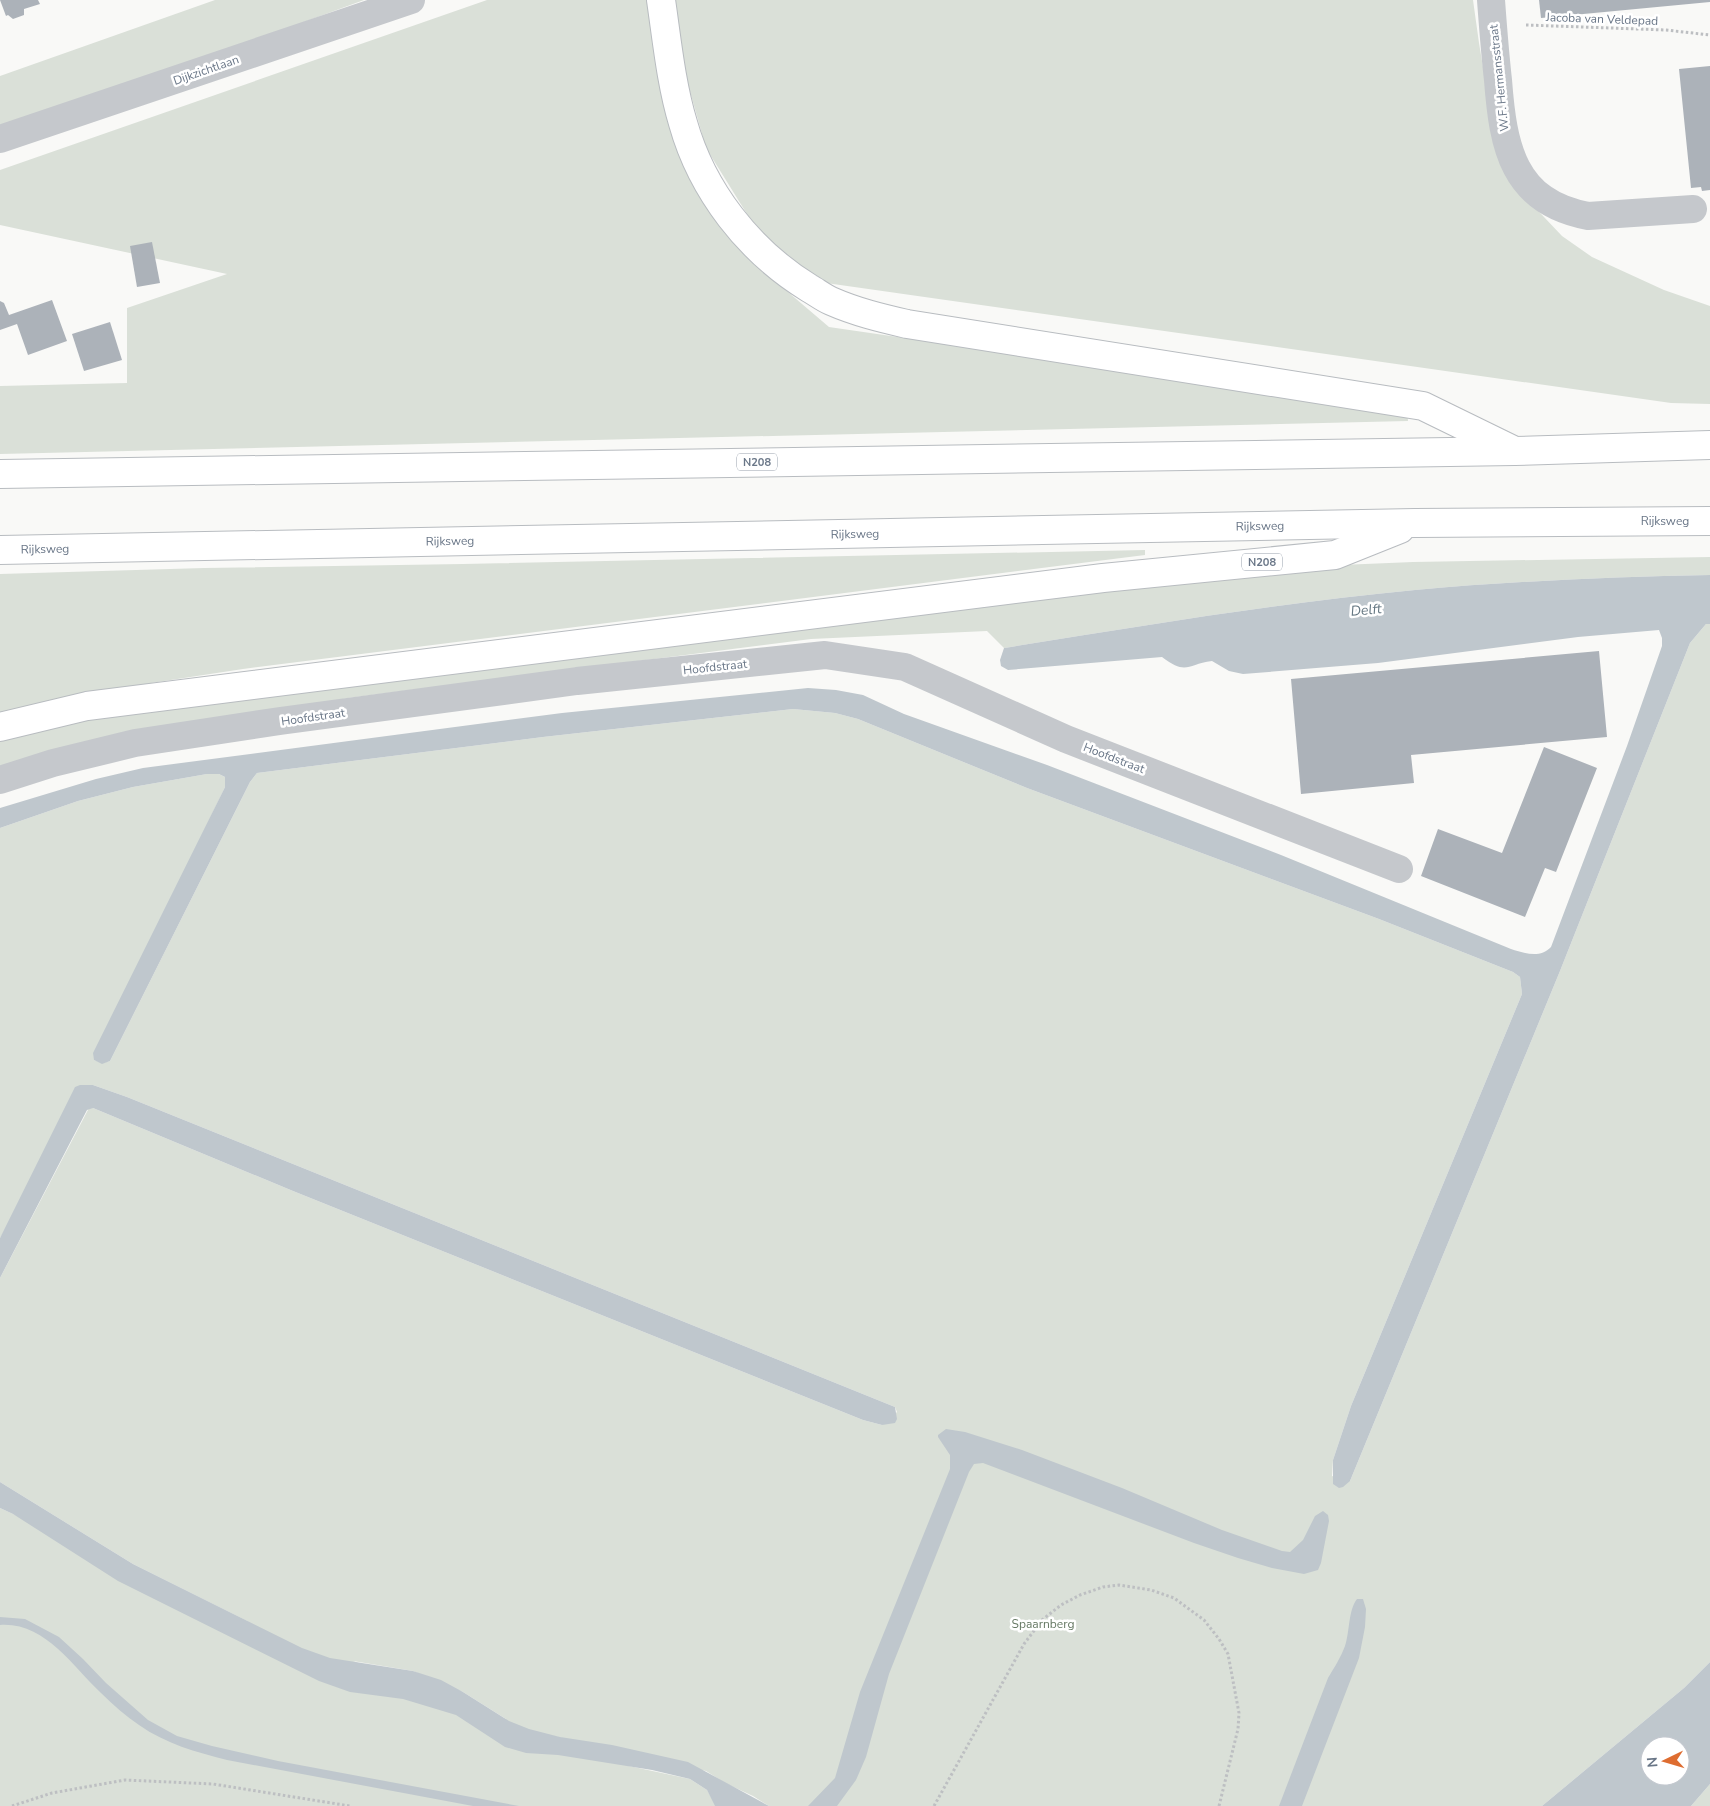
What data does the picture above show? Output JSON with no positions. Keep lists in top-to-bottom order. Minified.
{"streets":{"main road":["N208","Rijksweg"],"street":["Dijkzichtlaan","W.F. Hermansstraat","Hoofdstraat"],"path":["Jacoba van Veldepad"]},"crossings":[["Jacoba van Veldepad","W.F. Hermansstraat"],["N208","Rijksweg"]],"water":["Delft"],"parks":["Spaarnberg"],"north":"left"}
